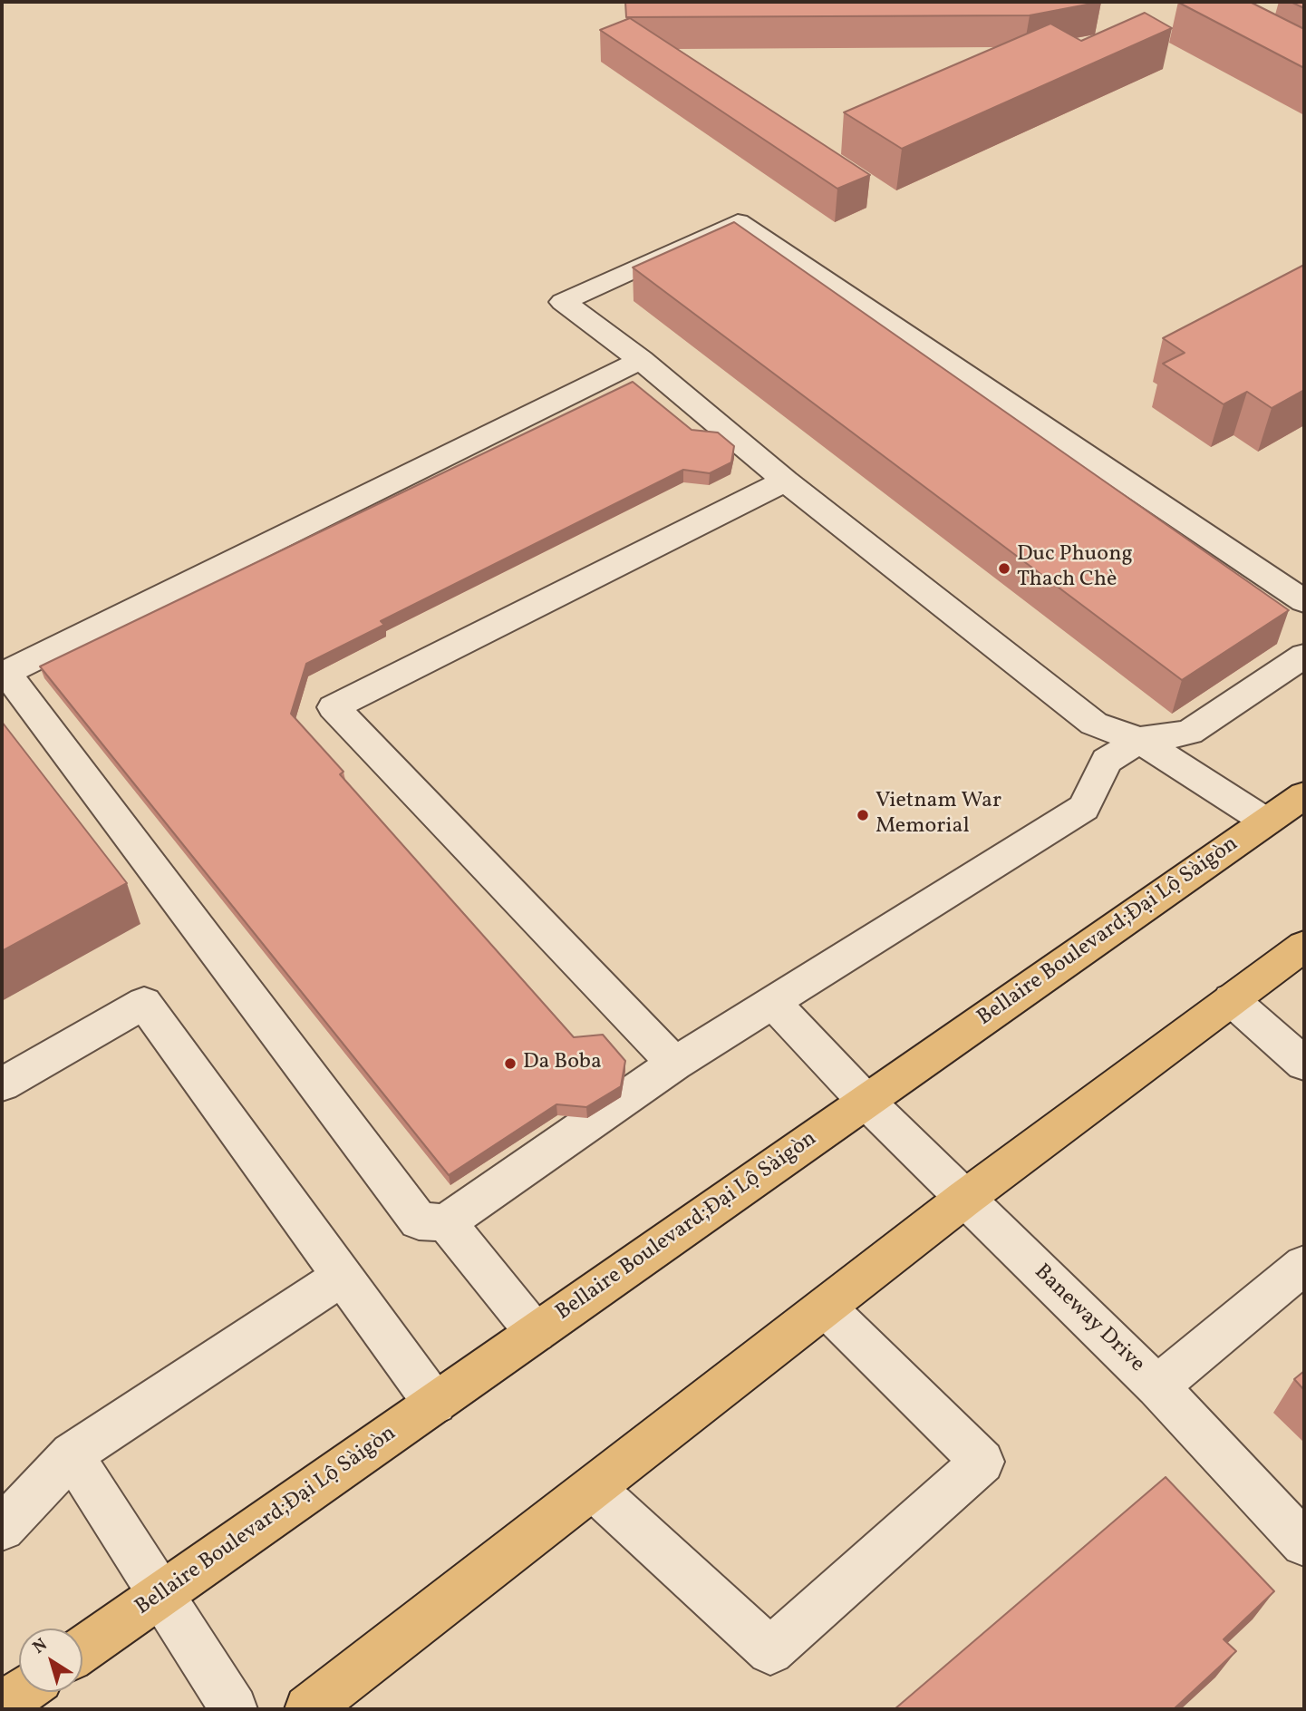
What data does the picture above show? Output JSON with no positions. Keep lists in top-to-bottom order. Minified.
{"streets":{"main road":["Bellaire Boulevard;Đại Lộ Sàigòn"],"street":["Baneway Drive"]},"crossings":[["Bellaire Boulevard;Đại Lộ Sàigòn","Baneway Drive"]],"places":["Duc Phuong Thach Chè","Vietnam War Memorial","Da Boba"],"north":"top left"}
